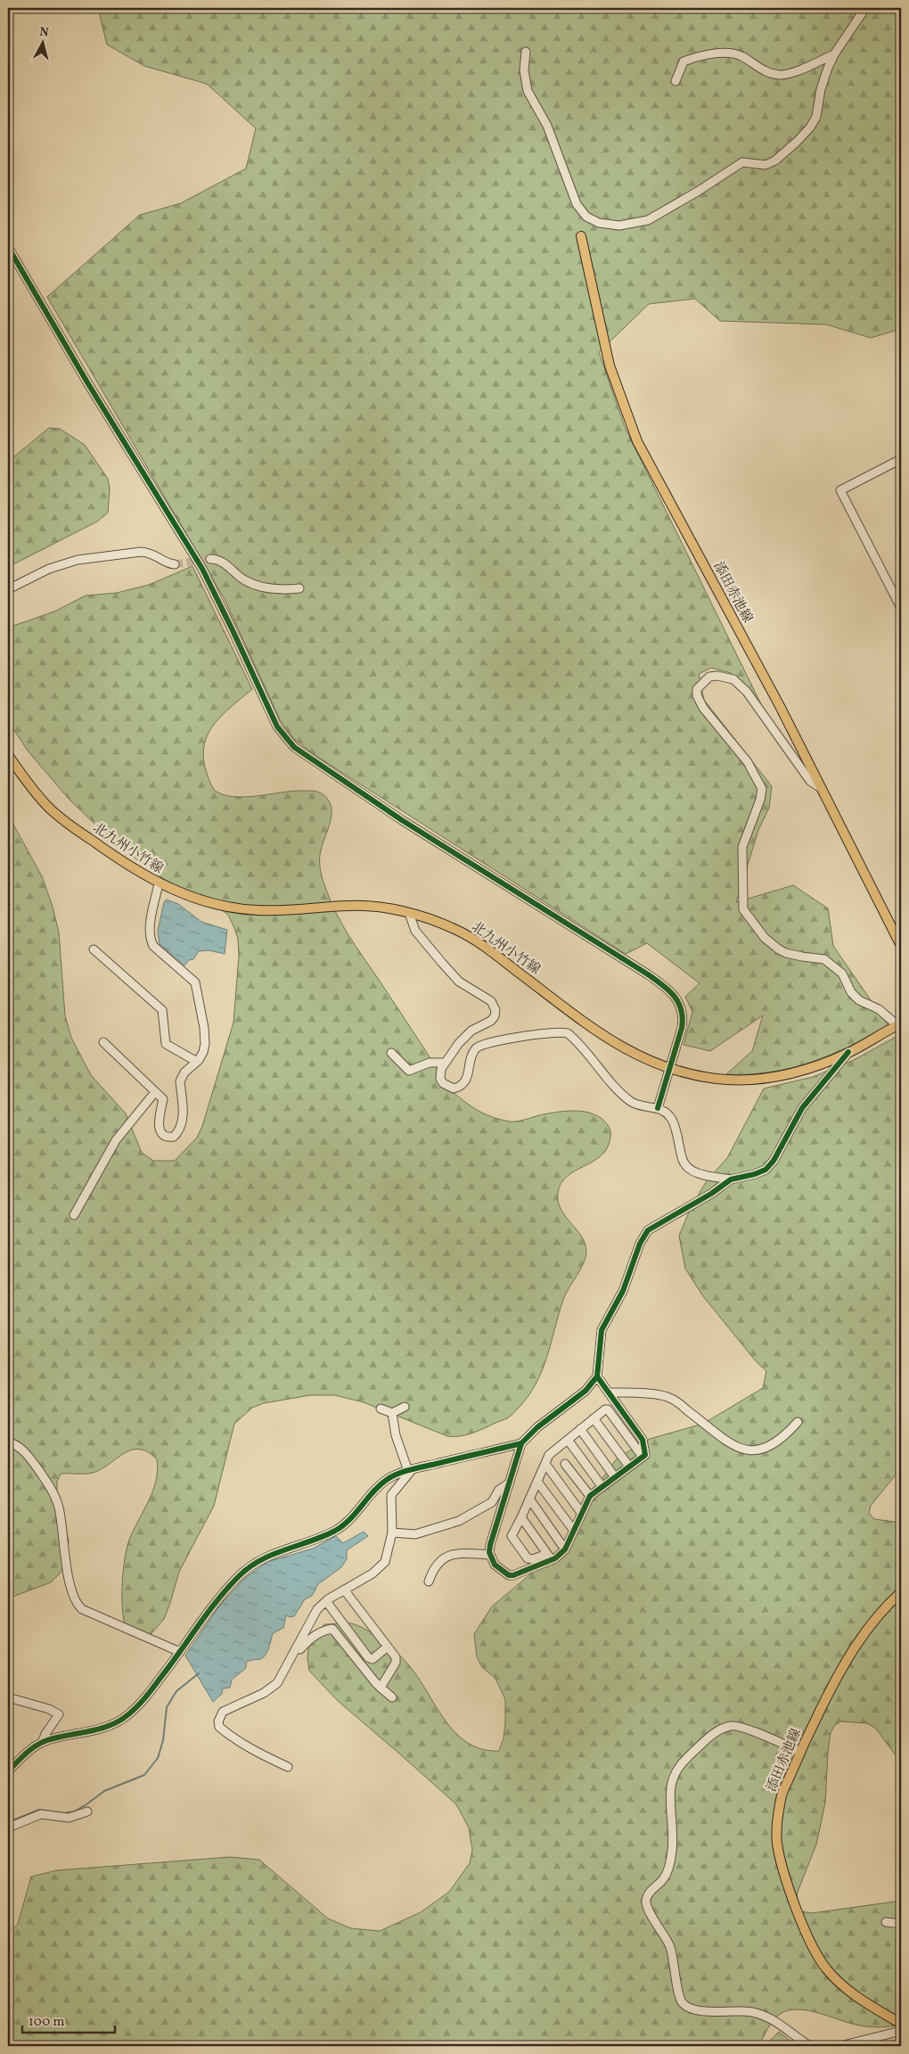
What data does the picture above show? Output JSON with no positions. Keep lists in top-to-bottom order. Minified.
{"streets":{"main road":["添田赤池線","北九州小竹線"]},"scale_bar":"100 m","north":"top"}
